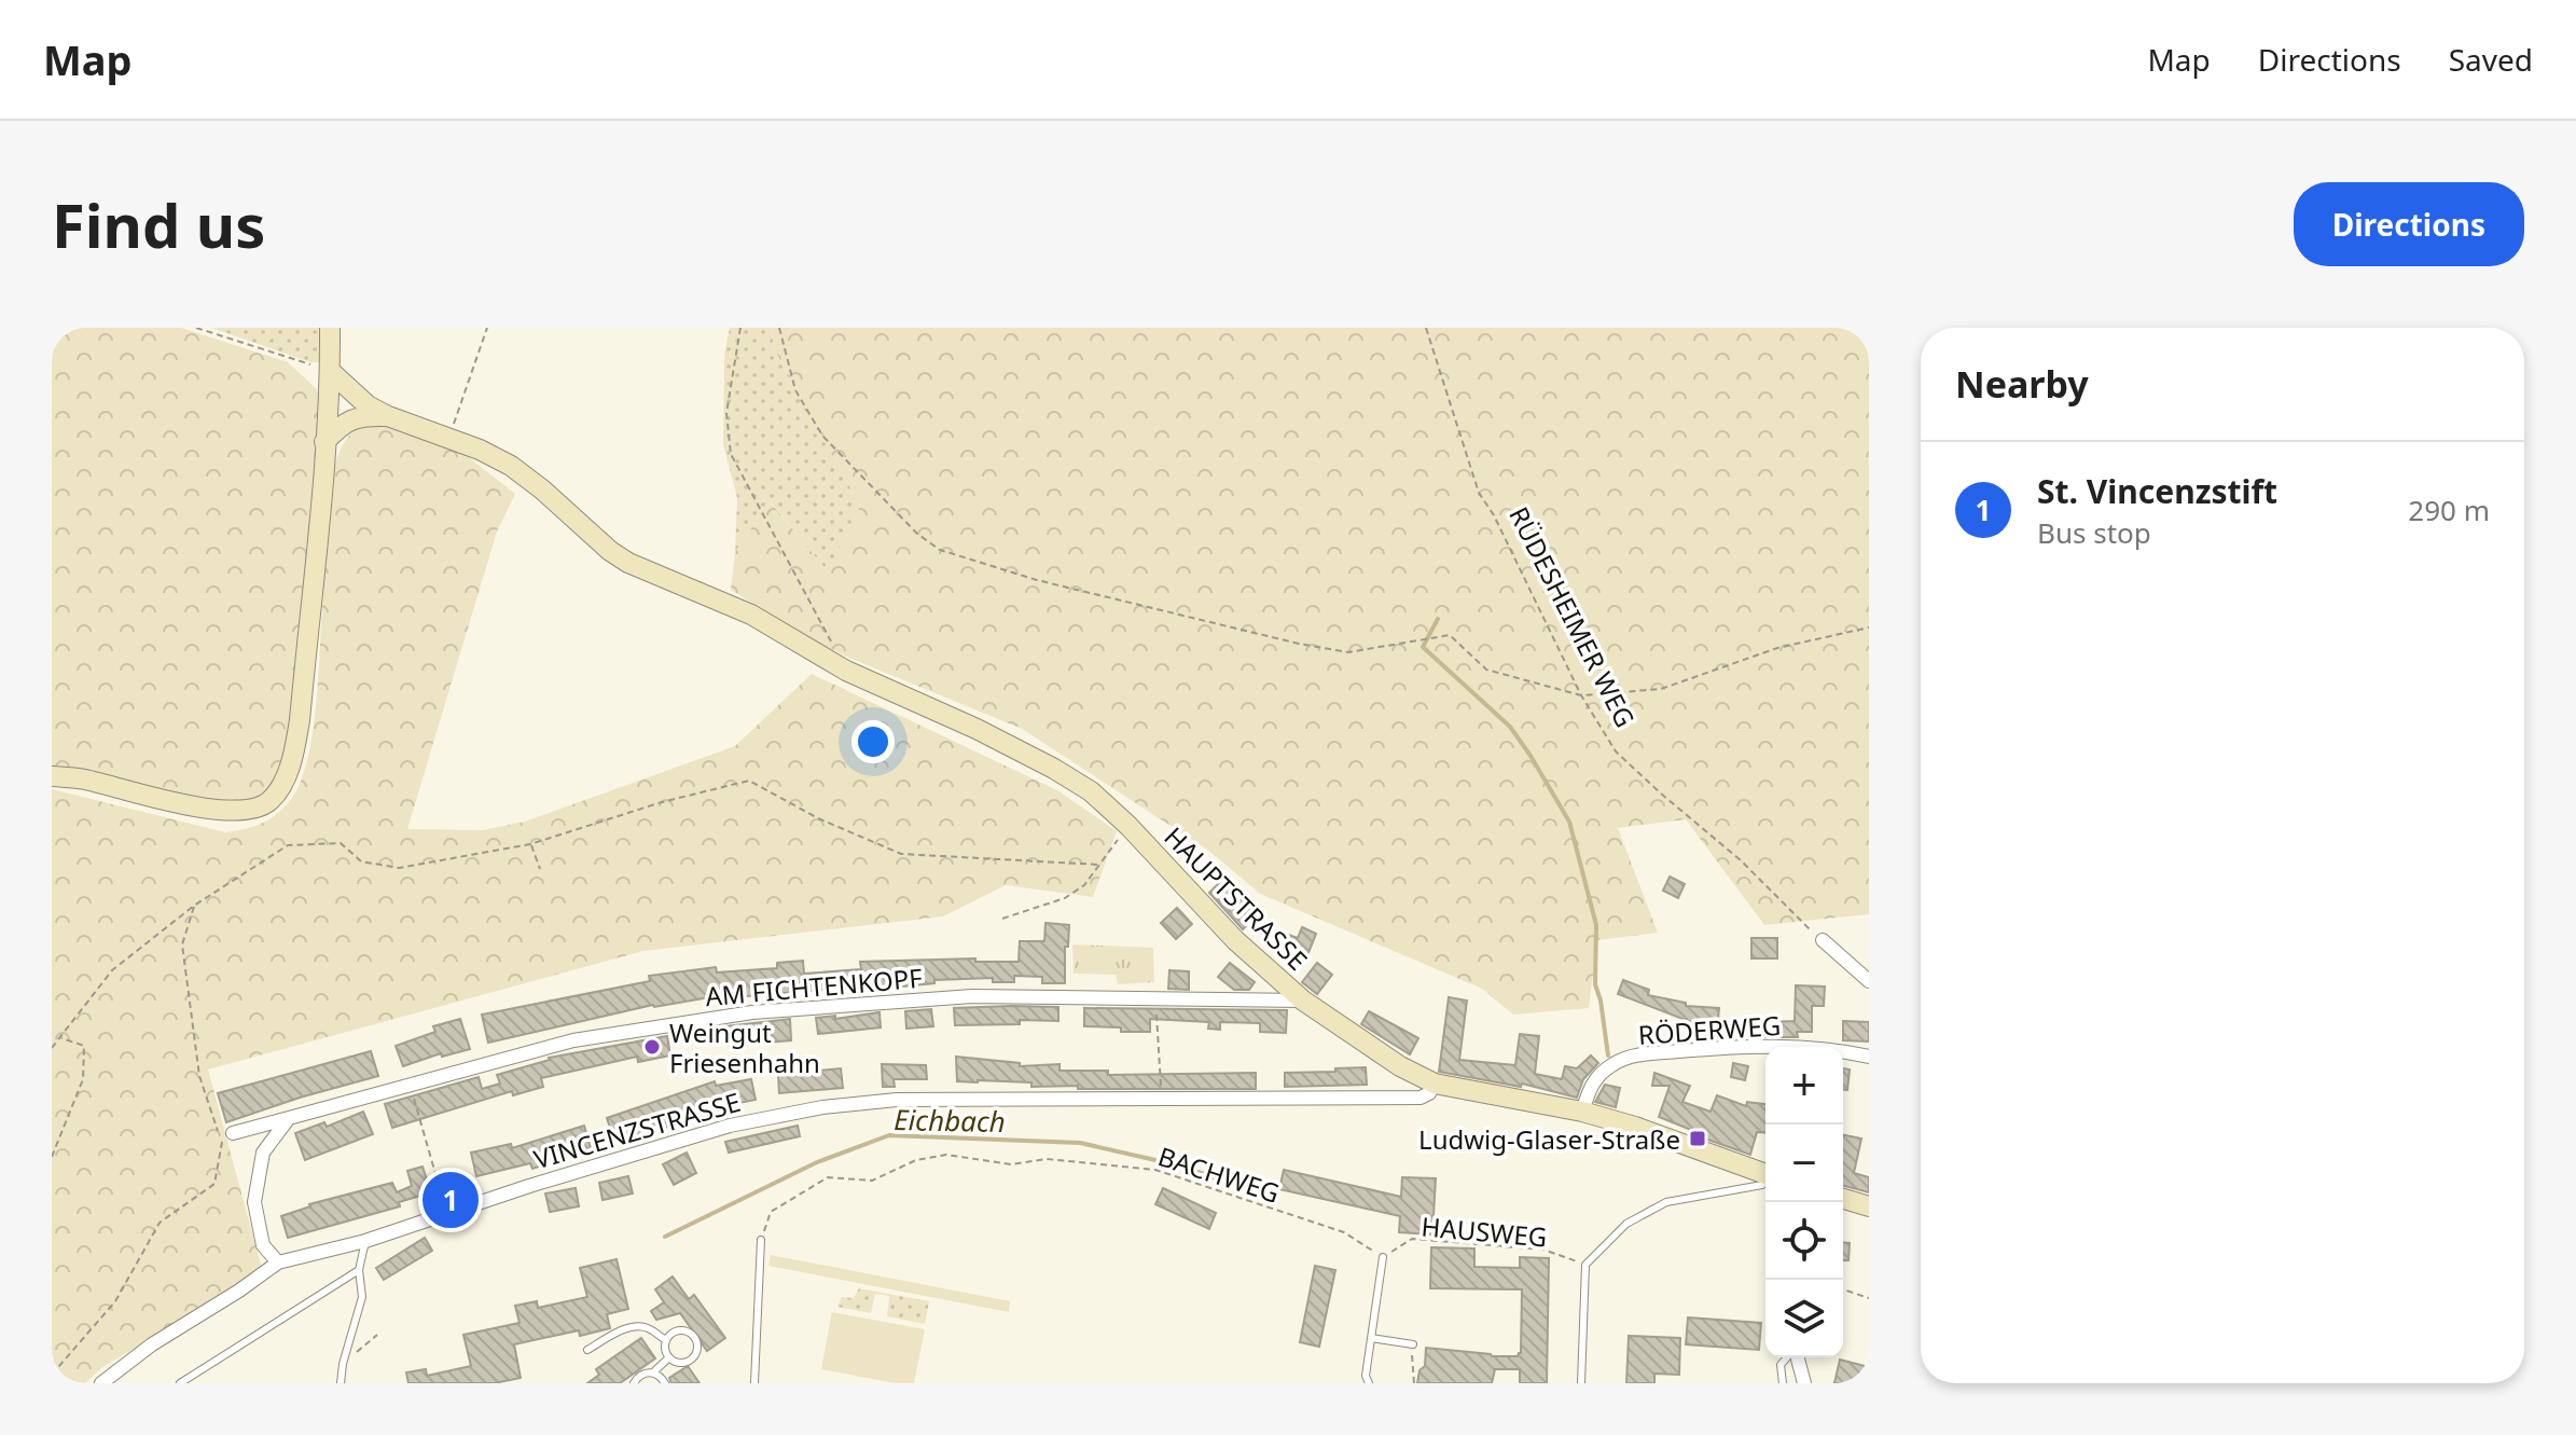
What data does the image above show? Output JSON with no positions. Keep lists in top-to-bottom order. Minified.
{"streets":{"street":["HAUPTSTRASSE","AM FICHTENKOPF","RÖDERWEG","VINCENZSTRASSE"],"path":["RÜDESHEIMER WEG","BACHWEG","HAUSWEG"]},"crossings":[["HAUPTSTRASSE","AM FICHTENKOPF"],["HAUPTSTRASSE","RÖDERWEG"],["HAUPTSTRASSE","VINCENZSTRASSE"],["BACHWEG","HAUSWEG"]],"water":["Eichbach"],"places":{"other":["Weingut Friesenhahn"],"transit":["Ludwig-Glaser-Straße"]},"page":{"header":"Map","nav":["Map","Directions","Saved"],"buttons":"Directions","title":"Find us","heading":"Nearby","list":[{"mark":"1","name":"St. Vincenzstift","note":"Bus stop","value":"290 m"}],"map_buttons":["+","−"],"pins":"1"}}
